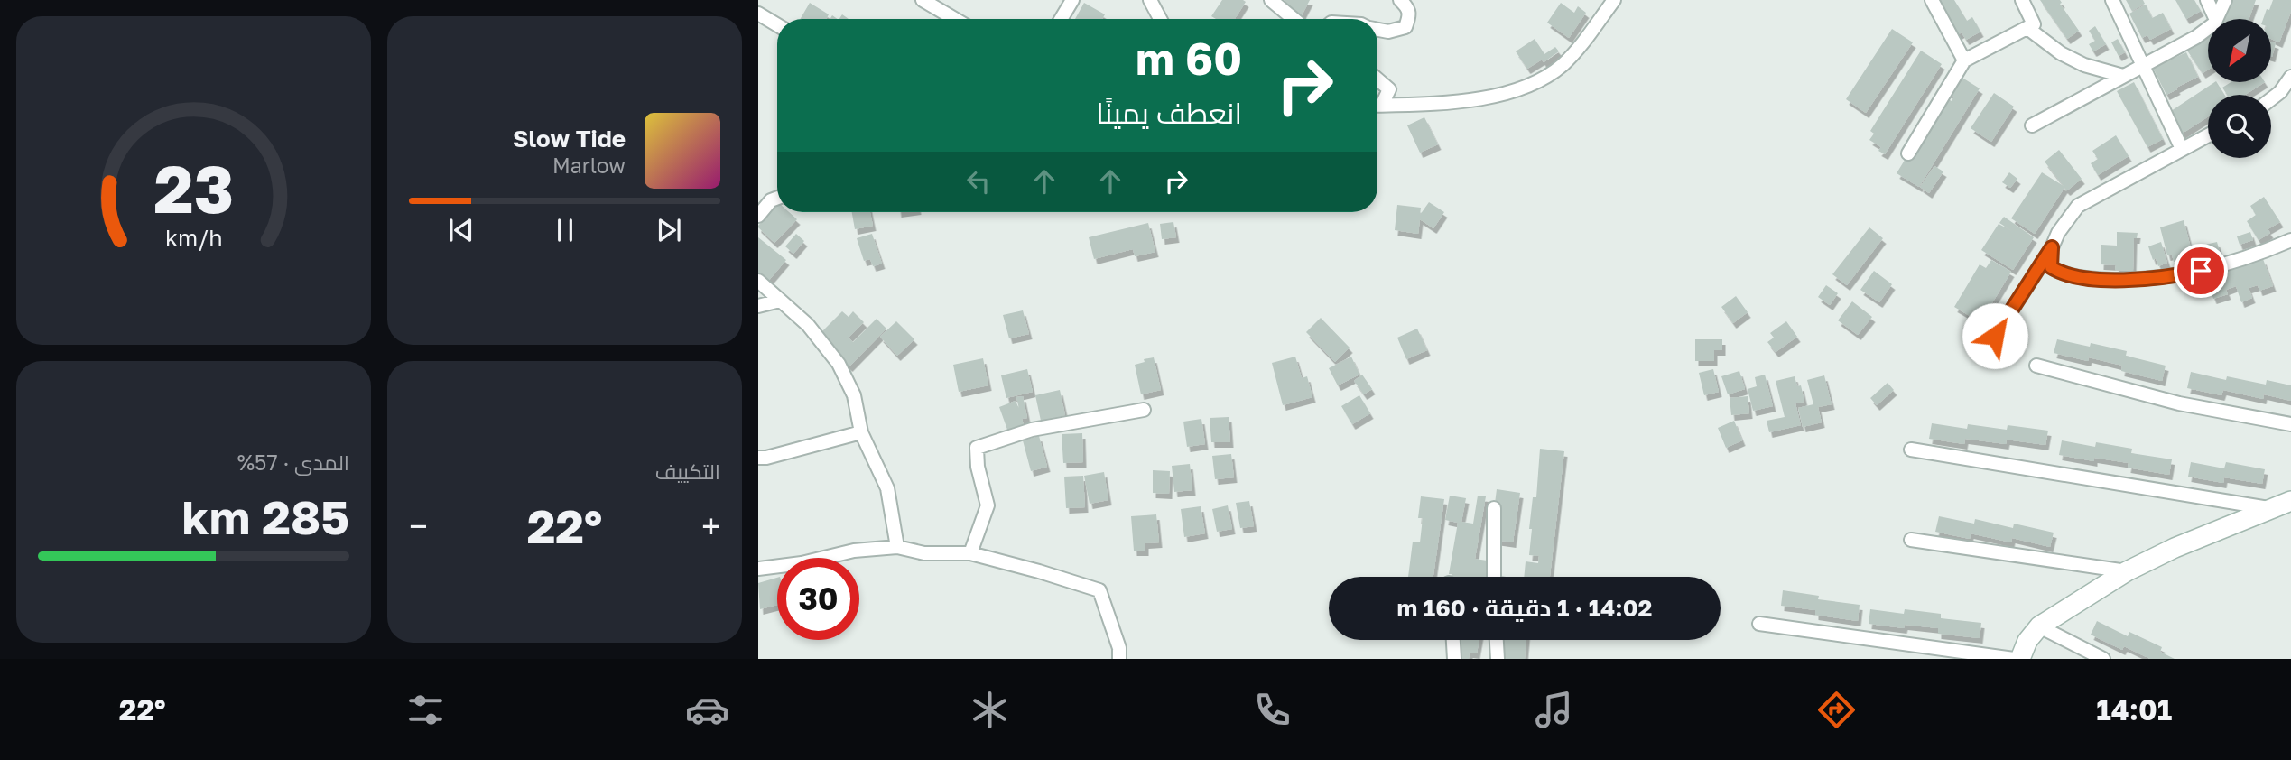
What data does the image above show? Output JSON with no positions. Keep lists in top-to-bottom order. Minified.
{"north":"bottom left","page":{"turn":["60 m","انعطف يمينًا"],"song":["Slow Tide","Marlow"],"tile":["التكييف",["المدى · 57%","285 km"]],"heat":["−","22°","+"],"limit":"30","trip":"14:02 · 1 دقيقة · 160 m","tabs":["14:01","22°"],"gauge":["23","km/h"]}}
